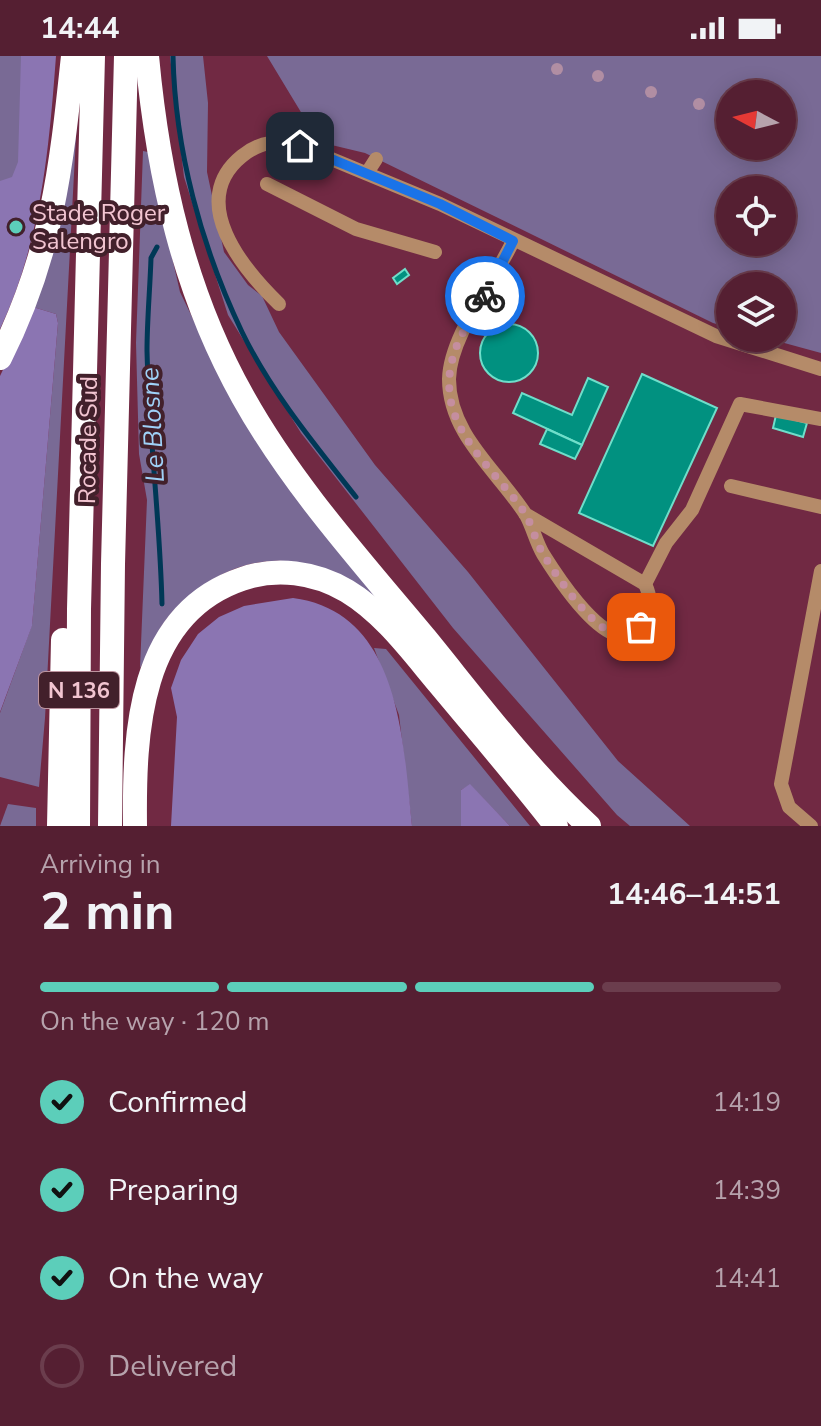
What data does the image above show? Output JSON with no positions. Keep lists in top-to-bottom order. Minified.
{"streets":{"highway":["Rocade Sud","N 136"]},"water":["Le Blosne"],"places":["Stade Roger Salengro"],"north":"left","page":{"status":"14:44","heading":["2 min","Arriving in","14:46–14:51"],"bar":"On the way · 120 m","list":[["Confirmed","14:19"],["Preparing","14:39"],["On the way","14:41"],"Delivered"]}}
